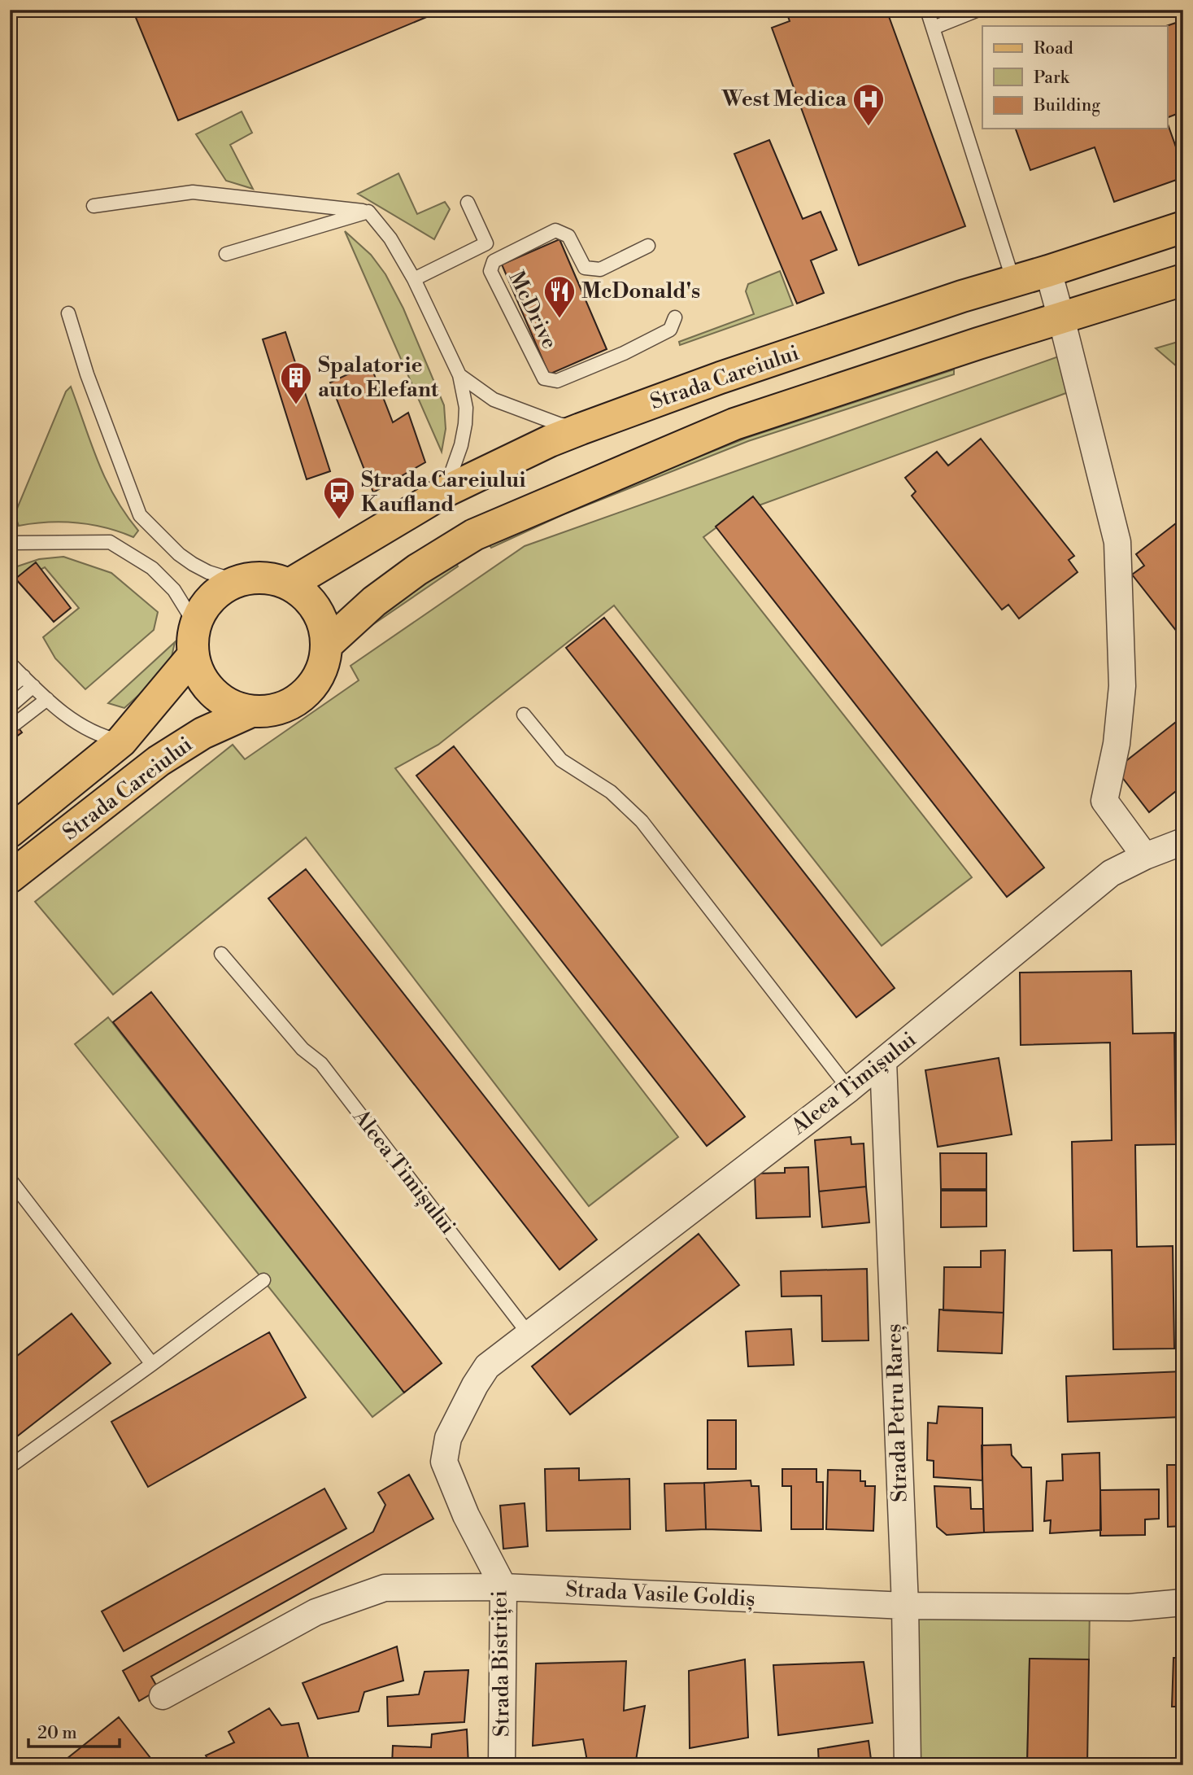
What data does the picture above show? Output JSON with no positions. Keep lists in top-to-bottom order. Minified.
{"streets":{"main road":["Strada Careiului"],"street":["Aleea Timișului","Strada Petru Rareș","Strada Vasile Goldiș","Strada Bistriței"],"lane":["McDrive"]},"crossings":[["Aleea Timișului","Strada Petru Rareș"],["Aleea Timișului","Strada Bistriței"],["Strada Petru Rareș","Strada Vasile Goldiș"],["Strada Vasile Goldiș","Strada Bistriței"]],"places":{"hospital":["West Medica"],"restaurant":["McDonald's"],"building":["Spalatorie auto Elefant"],"bus stop":["Strada Careiului Kaufland"]},"legend":["Road","Park","Building"],"scale_bar":"20 m"}
